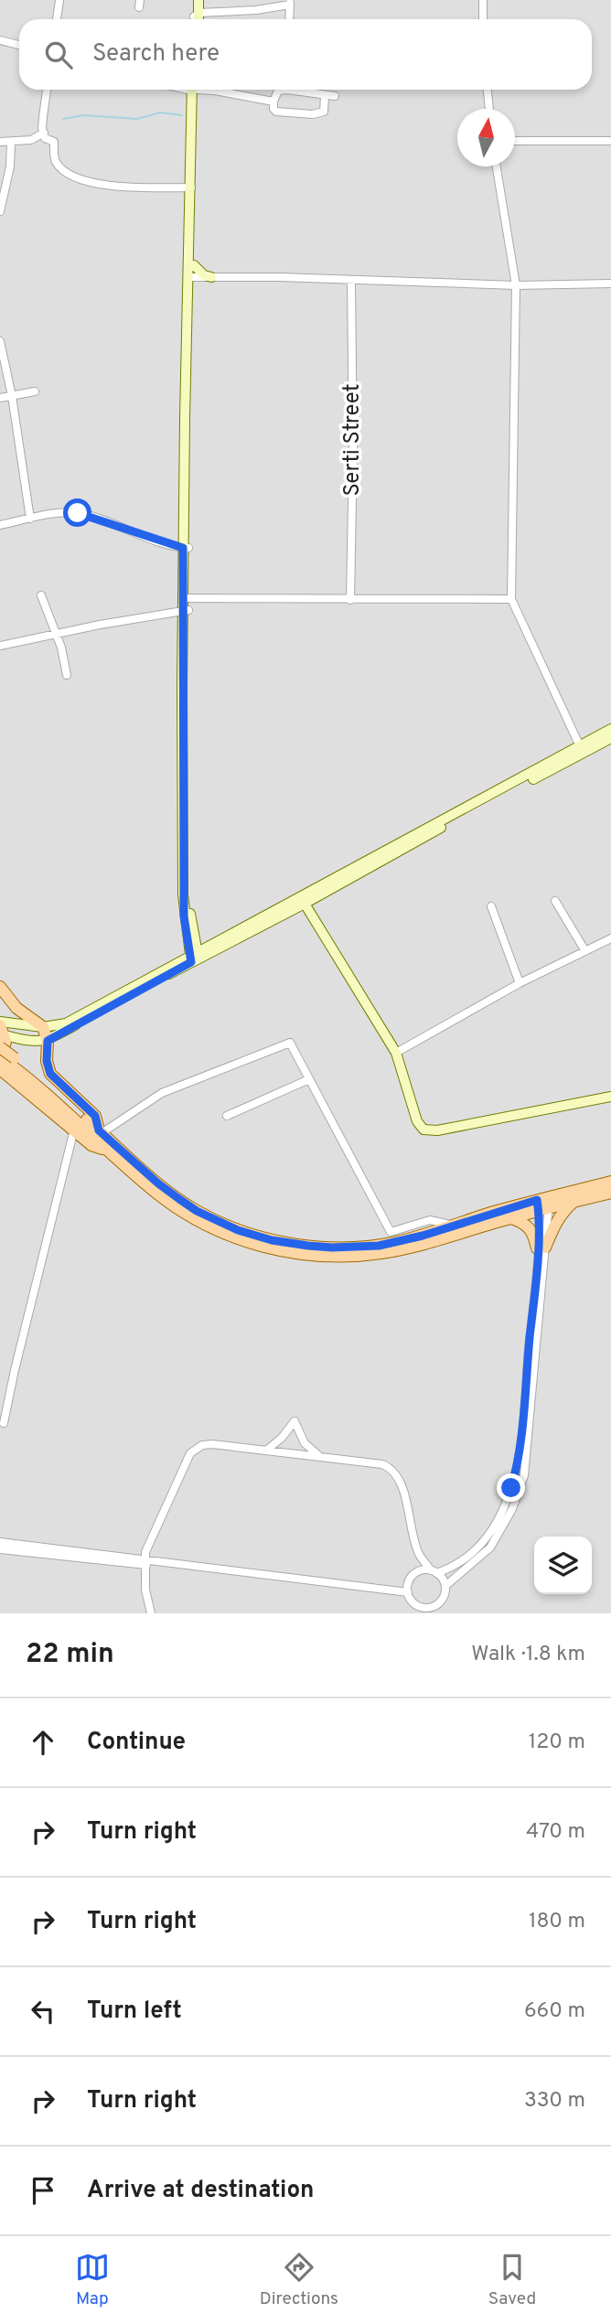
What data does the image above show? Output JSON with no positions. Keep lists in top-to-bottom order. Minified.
{"streets":{"street":["Serti Street"]},"north":"top","page":{"search":"Search here","heading":["22 min","Walk · 1.8 km"],"list":[["Continue","120 m"],["Turn right","470 m"],["Turn right","180 m"],["Turn left","660 m"],["Turn right","330 m"],"Arrive at destination"],"nav":["Map","Directions","Saved"]}}
